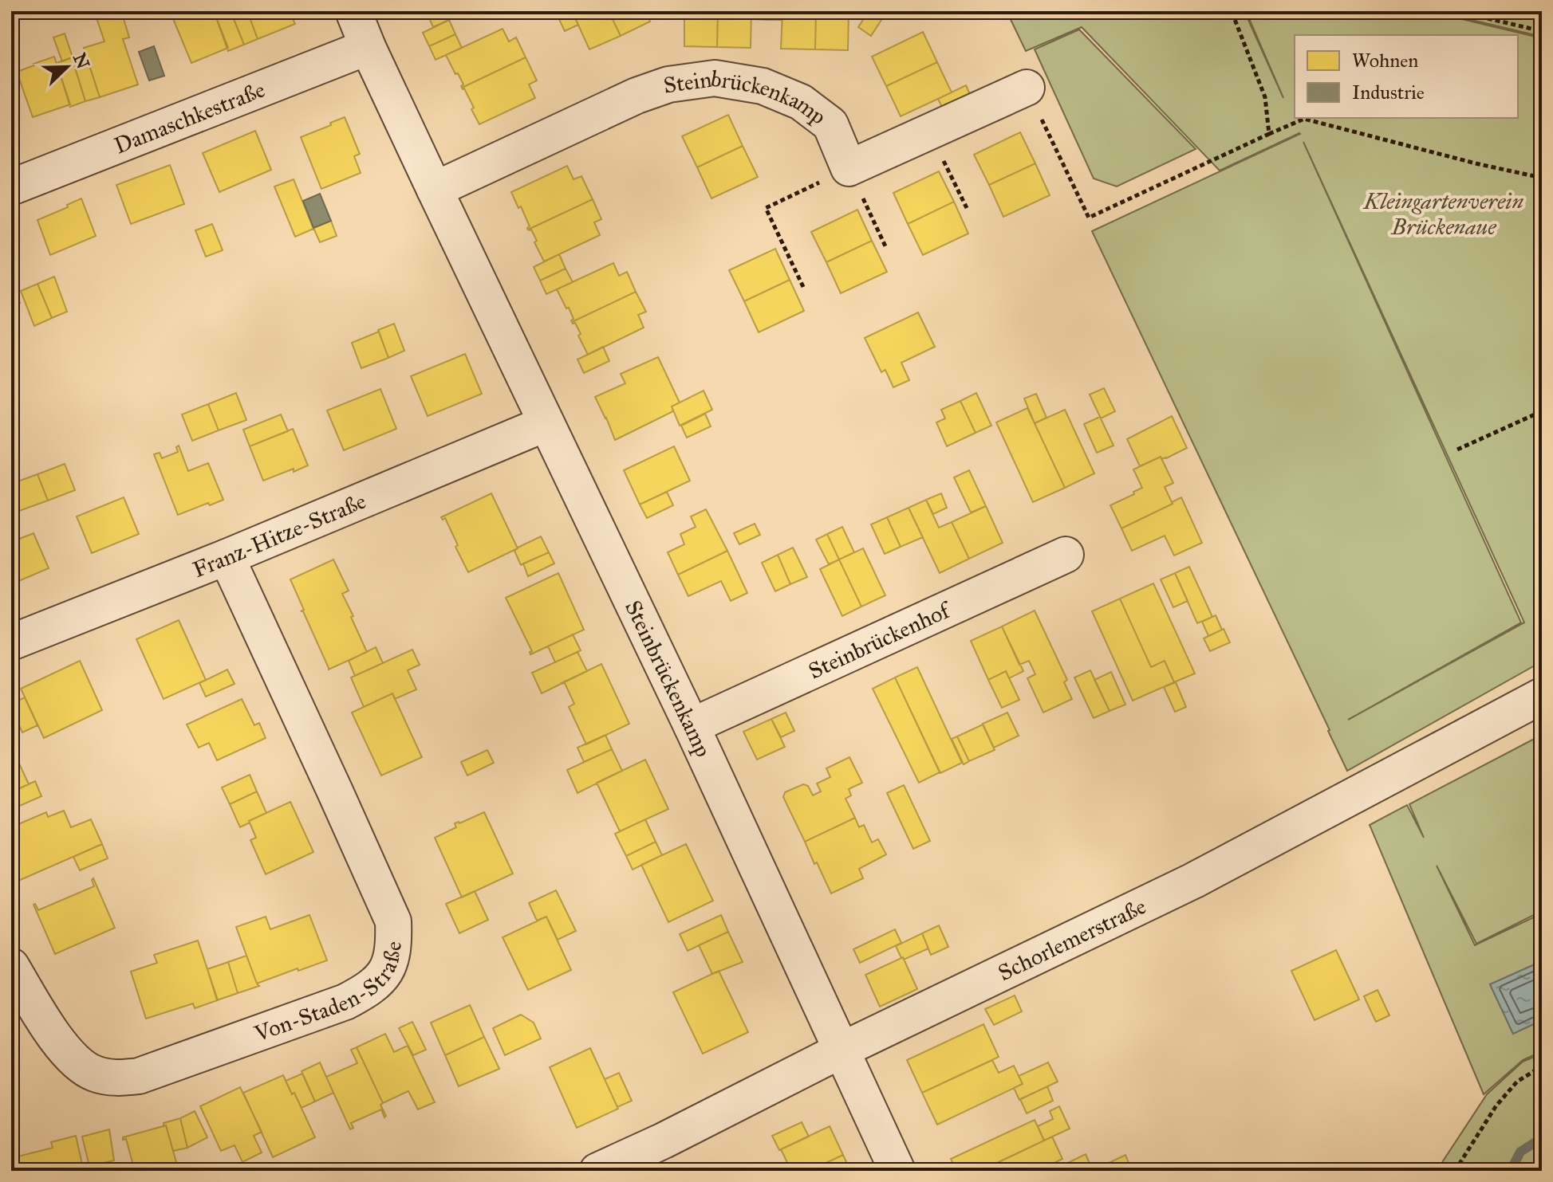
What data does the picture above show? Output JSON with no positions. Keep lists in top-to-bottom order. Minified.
{"streets":{"street":["Steinbrückenkamp","Damaschkestraße","Franz-Hitze-Straße","Steinbrückenhof","Schorlemerstraße","Von-Staden-Straße"]},"crossings":[["Steinbrückenkamp","Damaschkestraße"],["Steinbrückenkamp","Franz-Hitze-Straße"],["Steinbrückenkamp","Steinbrückenhof"],["Steinbrückenkamp","Schorlemerstraße"],["Franz-Hitze-Straße","Von-Staden-Straße"]],"parks":["Kleingartenverein Brückenaue"],"legend":["Wohnen","Industrie"],"north":"top right"}
